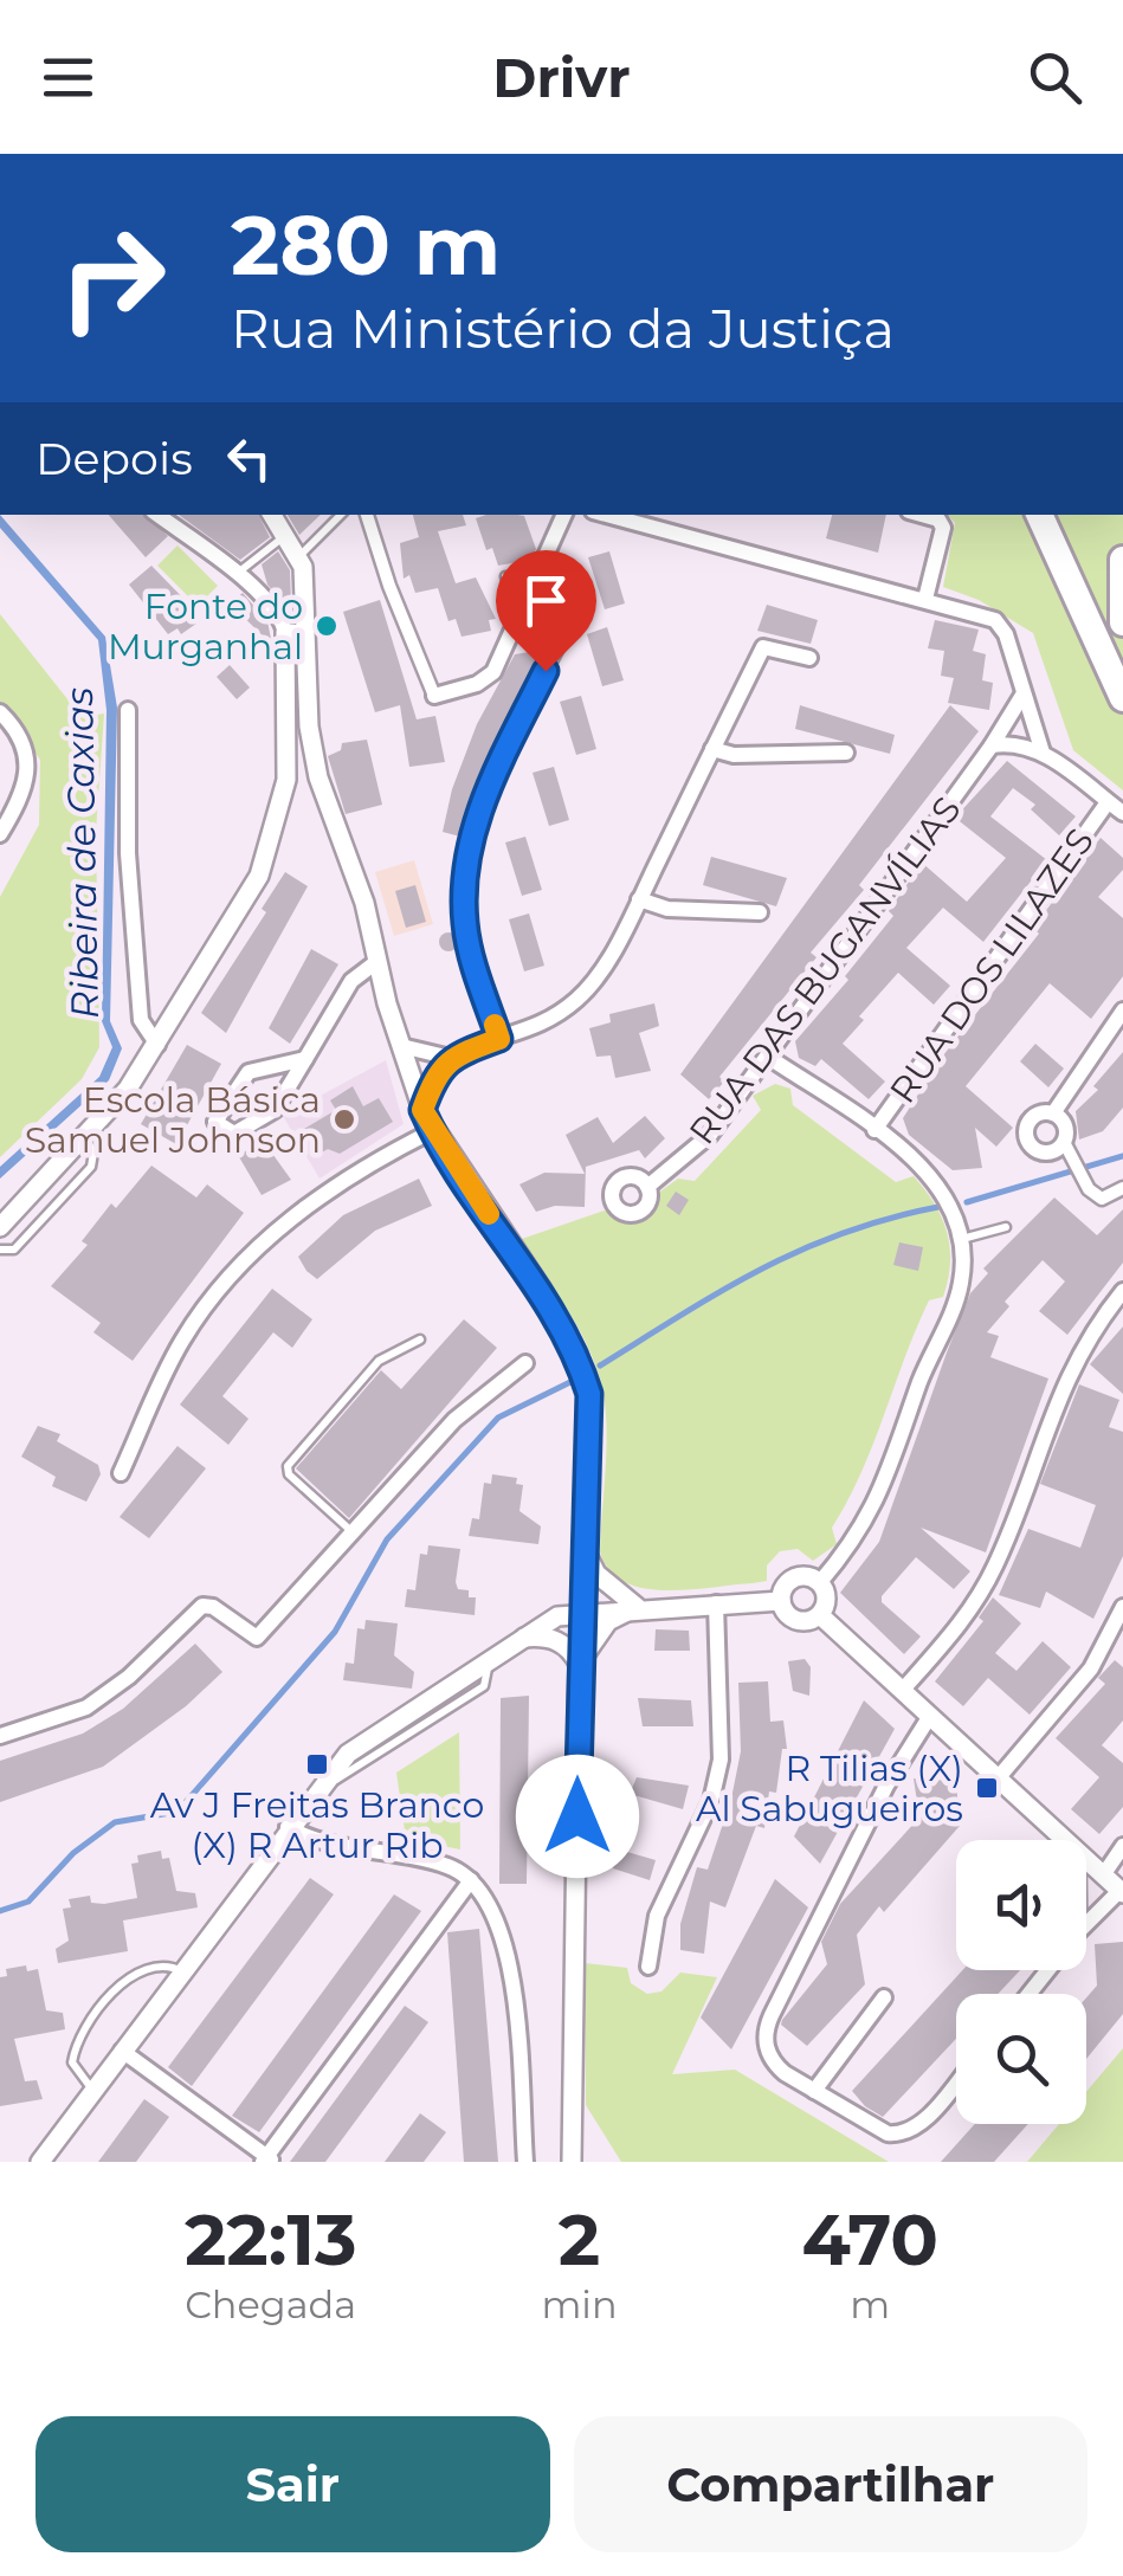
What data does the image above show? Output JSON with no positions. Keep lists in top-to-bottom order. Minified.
{"streets":{"street":["RUA DOS LILAZES","RUA DAS BUGANVÍLIAS"]},"water":["Ribeira de Caxias"],"places":{"other":["Fonte do Murganhal","Escola Básica Samuel Johnson"],"transit":["Av J Freitas Branco (X) R Artur Rib","R Tilias (X) Al Sabugueiros"]},"page":{"header":"Drivr","turn":["280 m","Rua Ministério da Justiça"],"then":"Depois","eta":["22:13","Chegada","2","min","470","m"],"buttons":["Sair","Compartilhar"]}}
